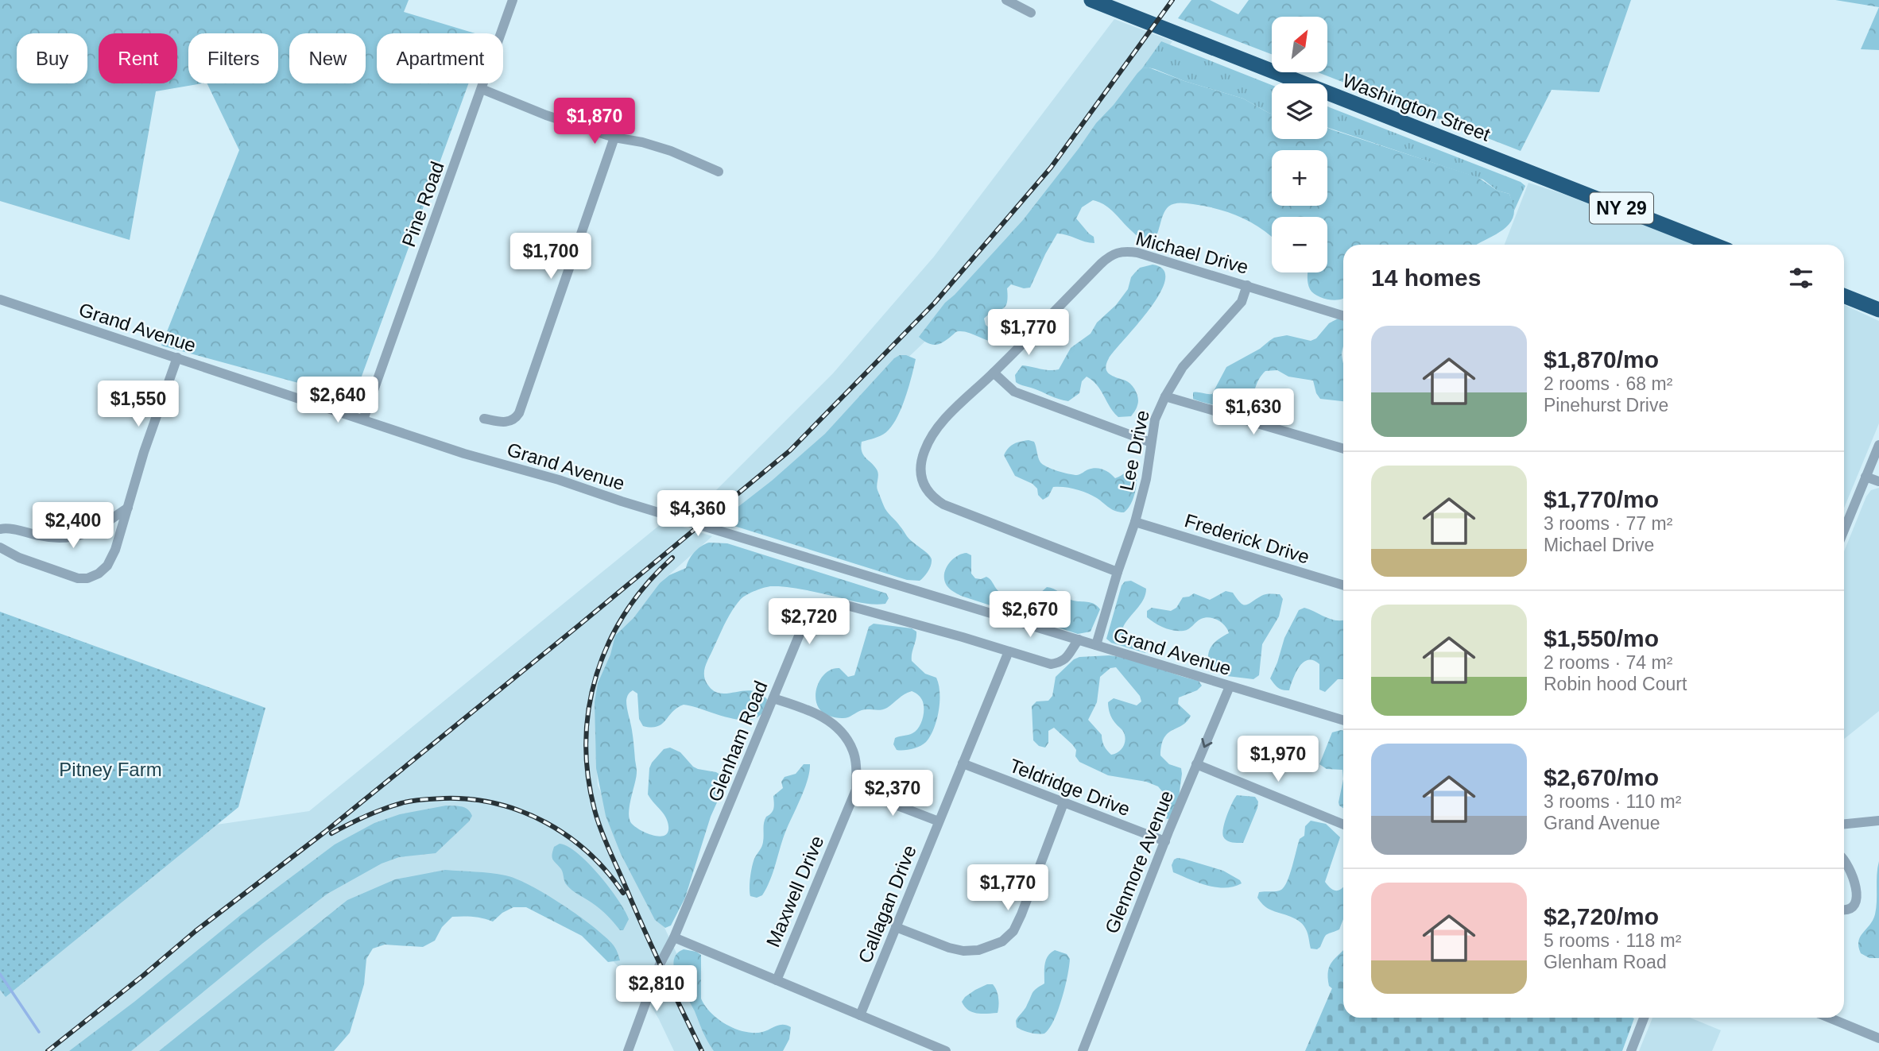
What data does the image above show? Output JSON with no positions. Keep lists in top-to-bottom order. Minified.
{"streets":{"highway":["Washington Street","NY 29"],"street":["Pine Road","Michael Drive","Grand Avenue","Lee Drive","Frederick Drive","Glenham Road","Teldridge Drive","Glenmore Avenue","Maxwell Drive","Callagan Drive"]},"crossings":[["Pine Road","Grand Avenue"],["Michael Drive","Lee Drive"],["Grand Avenue","Lee Drive"],["Grand Avenue","Glenham Road"],["Grand Avenue","Glenmore Avenue"],["Lee Drive","Frederick Drive"],["Glenham Road","Maxwell Drive"],["Glenham Road","Callagan Drive"],["Teldridge Drive","Glenmore Avenue"],["Teldridge Drive","Callagan Drive"]],"parks":["Pitney Farm"],"north":"top right","page":{"map_buttons":["+","−"],"chip":["Buy","Rent","Filters","New","Apartment"],"price":["$1,870","$1,700","$1,770","$2,640","$1,550","$1,630","$4,360","$2,400","$2,670","$2,720","$1,970","$2,370","$1,770","$2,810"],"heading":"14 homes","list":[{"name":"$1,870/mo","note":"2 rooms · 68 m² · Pinehurst Drive"},{"name":"$1,770/mo","note":"3 rooms · 77 m² · Michael Drive"},{"name":"$1,550/mo","note":"2 rooms · 74 m² · Robin hood Court"},{"name":"$2,670/mo","note":"3 rooms · 110 m² · Grand Avenue"},{"name":"$2,720/mo","note":"5 rooms · 118 m² · Glenham Road"}]}}
